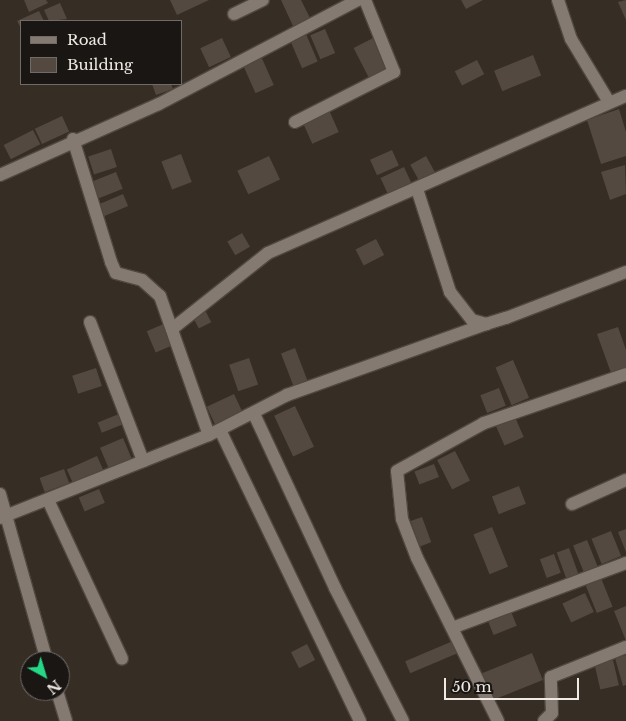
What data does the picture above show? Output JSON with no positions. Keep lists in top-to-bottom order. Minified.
{"legend":["Road","Building"],"scale_bar":"50 m","north":"bottom right"}
